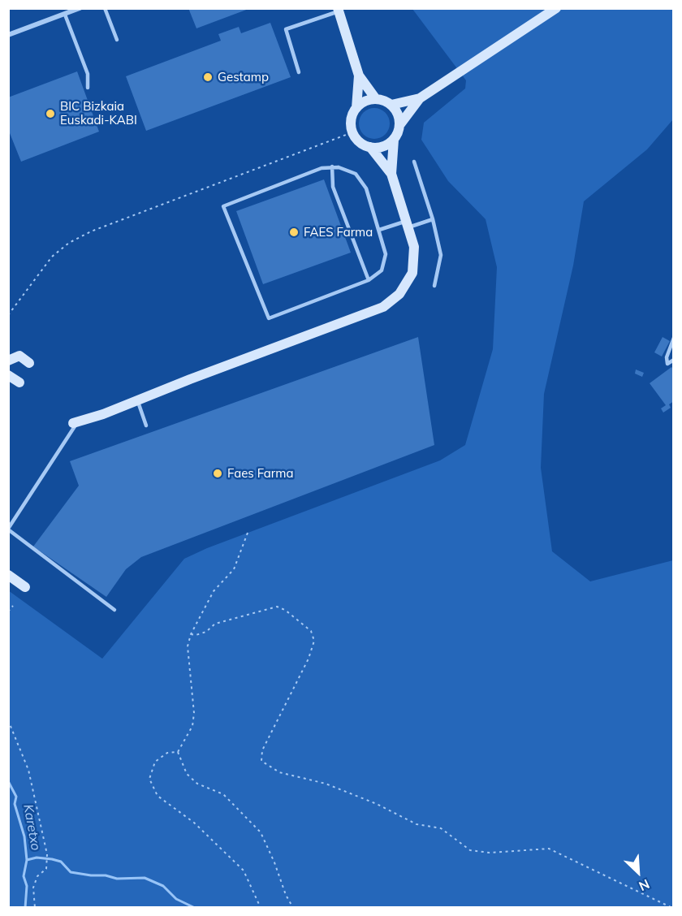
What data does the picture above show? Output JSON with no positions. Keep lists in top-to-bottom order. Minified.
{"water":["Karetxo"],"places":["Gestamp","BIC Bizkaia Euskadi-KABI","FAES Farma","Faes Farma"],"north":"bottom right"}
